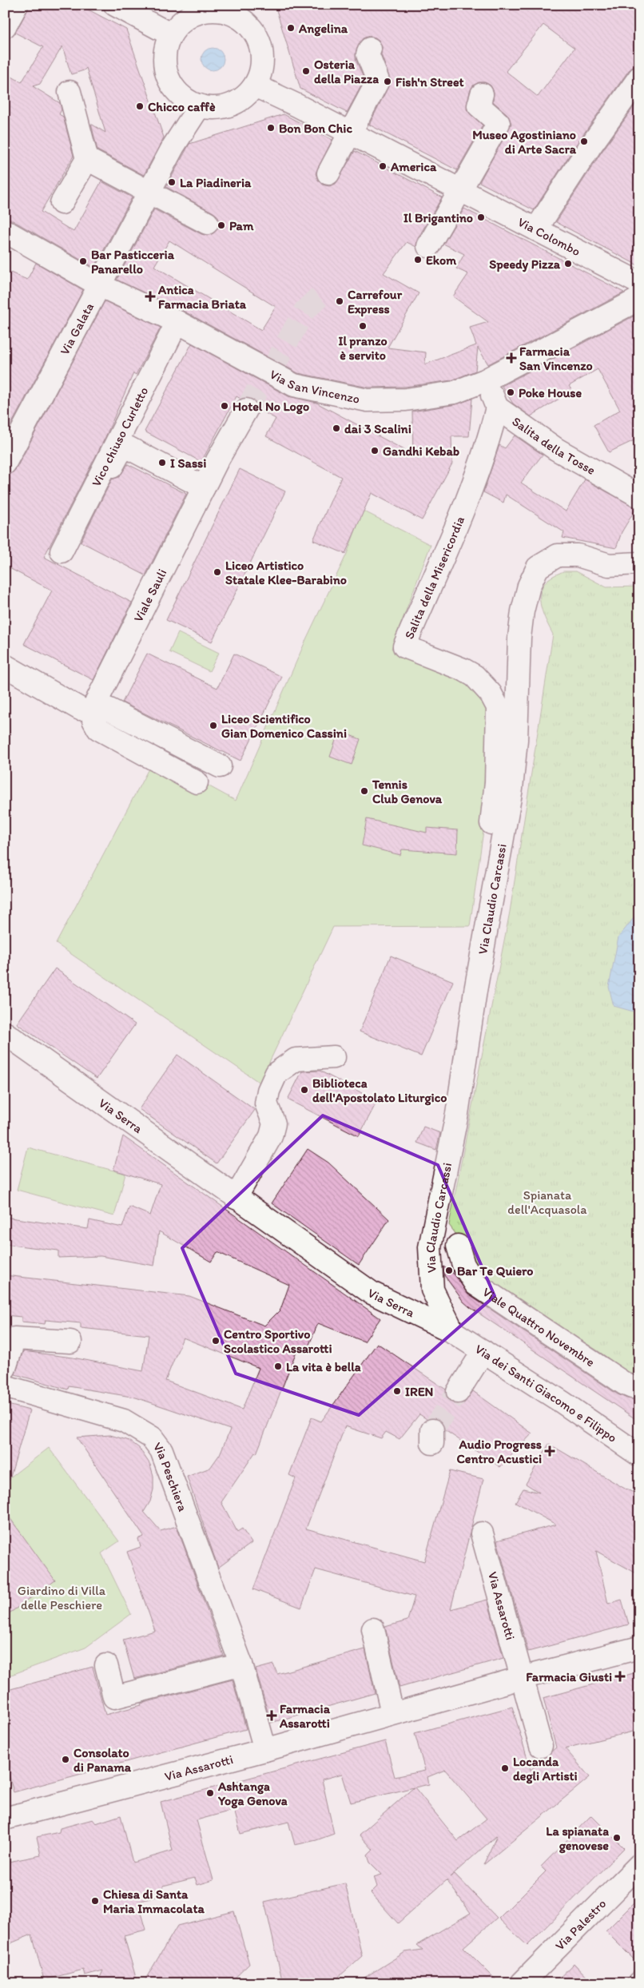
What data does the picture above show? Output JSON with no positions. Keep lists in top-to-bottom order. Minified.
{"streets":{"street":["Via Colombo","Via Galata","Via San Vincenzo","Vico chiuso Curletto","Salita della Tosse","Salita della Misericordia","Viale Sauli","Via Claudio Carcassi","Via Serra","Viale Quattro Novembre","Via dei Santi Giacomo e Filippo","Via Peschiera","Via Assarotti","Via Palestro"]},"crossings":[["Via Colombo","Via Galata"],["Via Galata","Via San Vincenzo"],["Via San Vincenzo","Vico chiuso Curletto"],["Salita della Tosse","Salita della Misericordia"],["Via Claudio Carcassi","Via Serra"],["Via Claudio Carcassi","Via dei Santi Giacomo e Filippo"],["Via Serra","Via dei Santi Giacomo e Filippo"],["Via Peschiera","Via Assarotti"]],"parks":["Spianata dell'Acquasola","Giardino di Villa delle Peschiere"],"places":{"other":["Angelina","Osteria della Piazza","Fish'n Street","Chicco caffè","Bon Bon Chic","Museo Agostiniano di Arte Sacra","America","La Piadineria","Il Brigantino","Pam","Ekom","Bar Pasticceria Panarello","Speedy Pizza","Carrefour Express","Il pranzo è servito","Poke House","Hotel No Logo","dai 3 Scalini","Gandhi Kebab","I Sassi","Liceo Artistico Statale Klee-Barabino","Liceo Scientifico Gian Domenico Cassini","Tennis Club Genova","Biblioteca dell'Apostolato Liturgico","Bar Te Quiero","Centro Sportivo Scolastico Assarotti","La vita è bella","IREN","Consolato di Panama","Locanda degli Artisti","Ashtanga Yoga Genova","La spianata genovese","Chiesa di Santa Maria Immacolata"],"health":["Antica Farmacia Briata","Farmacia San Vincenzo","Audio Progress Centro Acustici","Farmacia Giusti","Farmacia Assarotti"]}}
